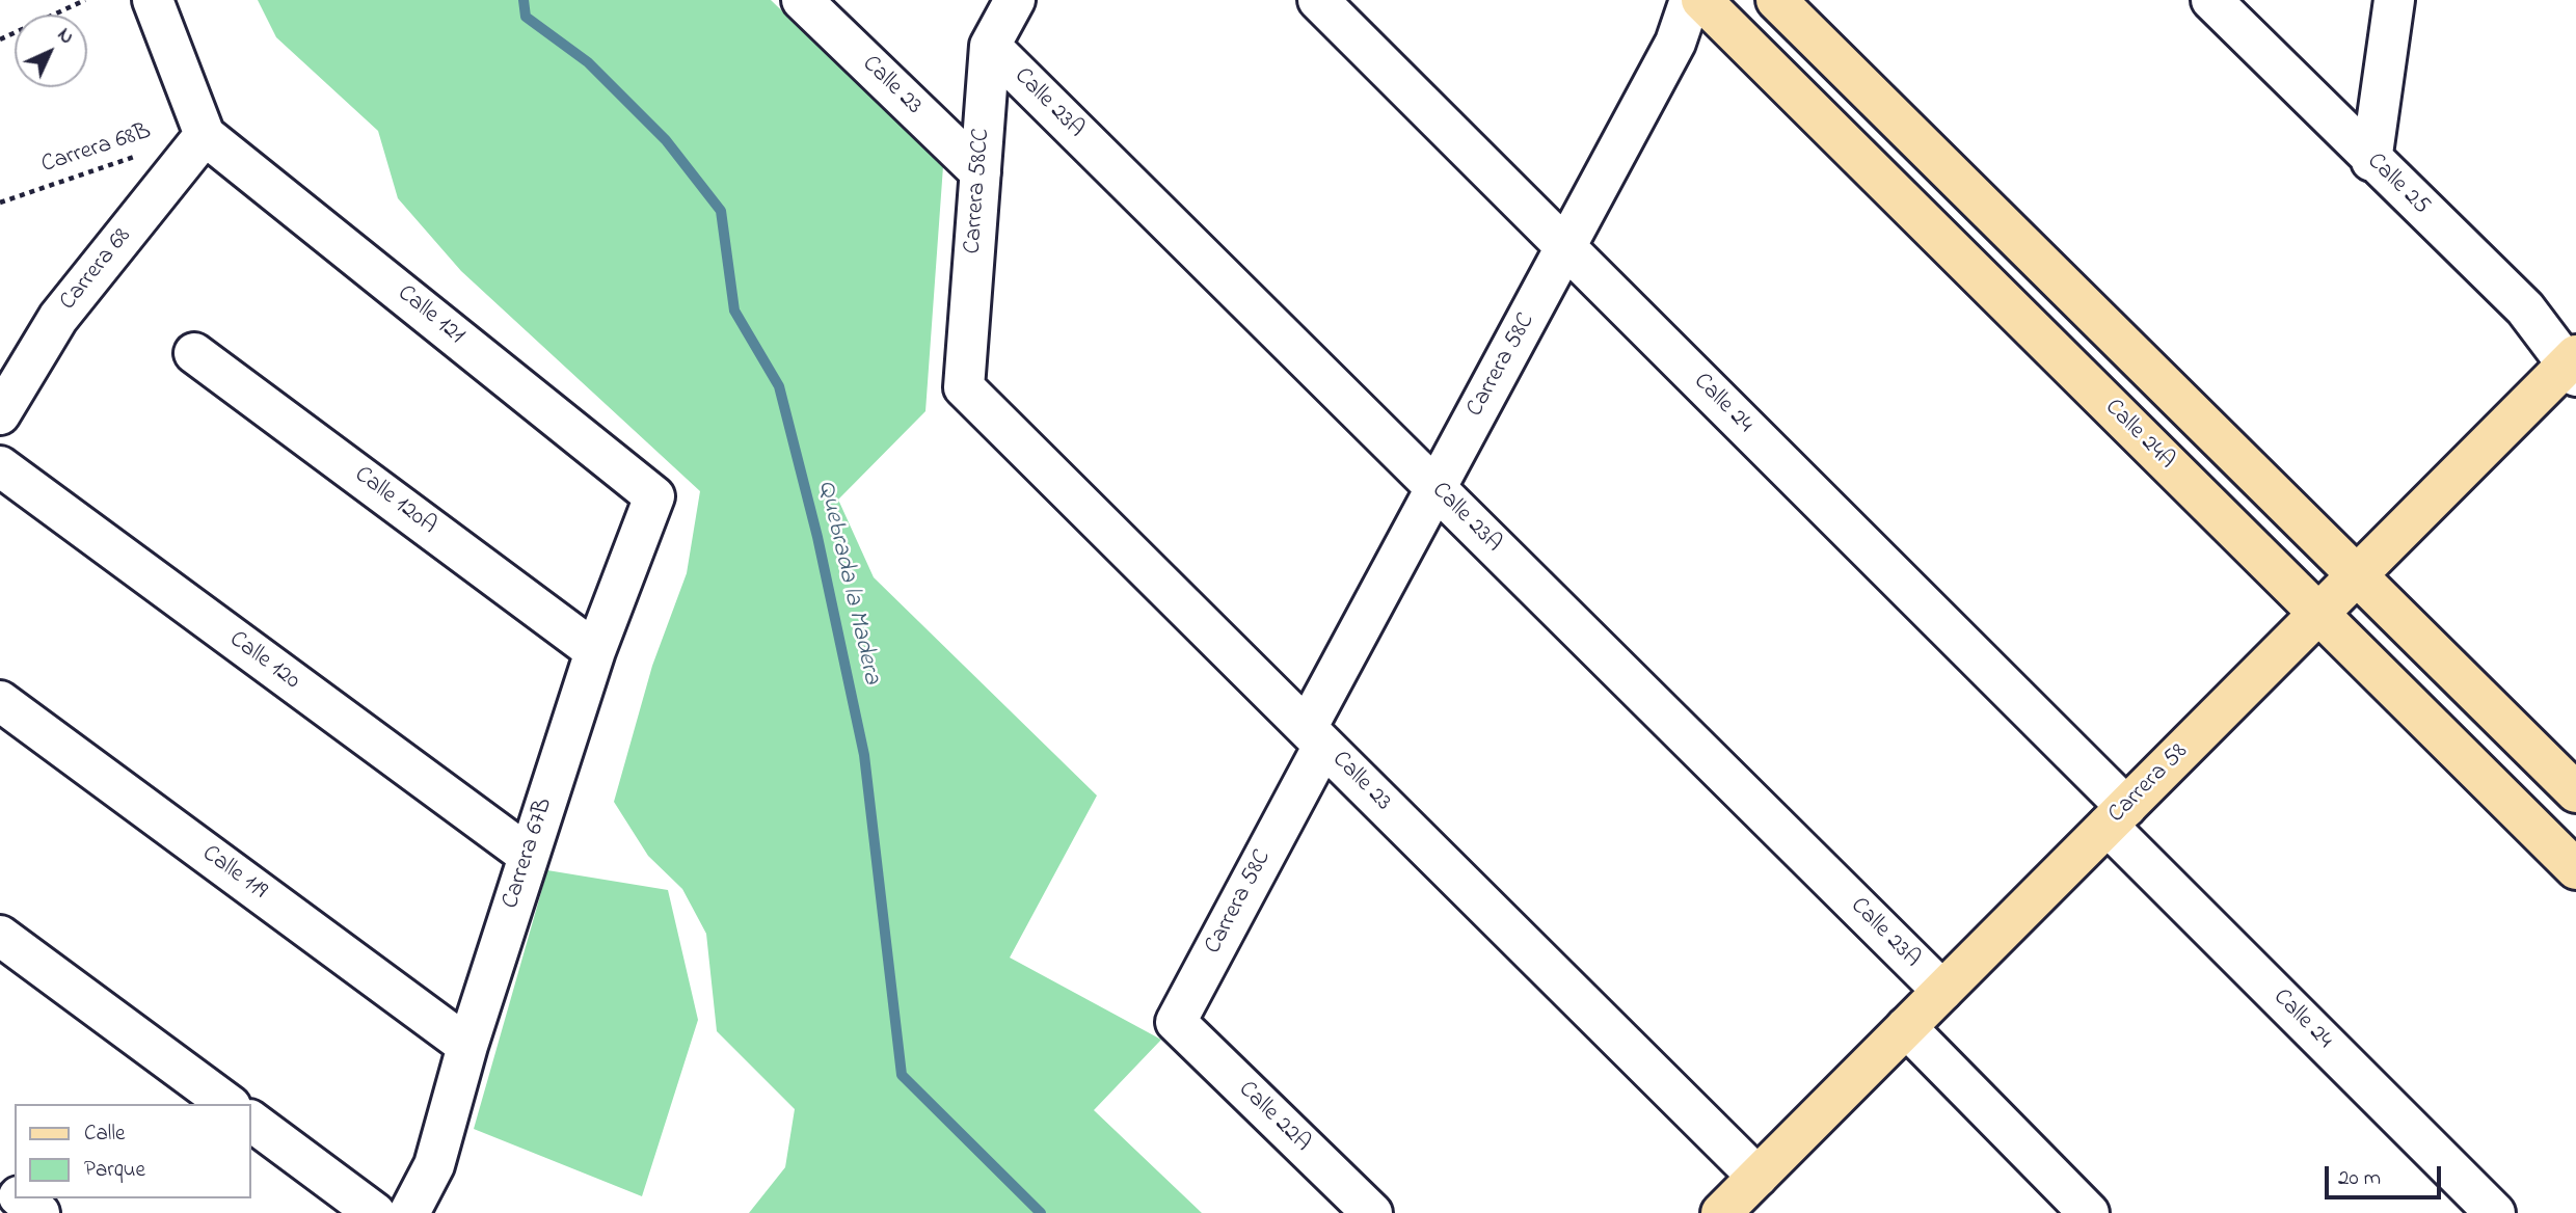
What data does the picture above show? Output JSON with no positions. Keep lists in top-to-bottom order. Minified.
{"streets":{"main road":["Calle 24A","Carrera 58"],"street":["Calle 23","Calle 23A","Calle 25","Carrera 58CC","Carrera 68","Calle 121","Carrera 58C","Calle 24","Calle 120A","Calle 120","Carrera 67B","Calle 119","Calle 22A"],"path":["Carrera 68B"]},"crossings":[["Calle 23","Carrera 58CC"],["Calle 23","Carrera 58C"],["Calle 23","Carrera 58"],["Calle 23A","Carrera 58CC"],["Calle 23A","Carrera 58C"],["Calle 23A","Carrera 58"],["Calle 25","Carrera 58"],["Carrera 68","Calle 121"],["Calle 121","Carrera 67B"],["Carrera 58C","Calle 24"],["Carrera 58C","Calle 22A"],["Calle 24","Carrera 58"],["Calle 24A","Carrera 58"],["Calle 120A","Carrera 67B"],["Calle 120","Carrera 67B"],["Carrera 67B","Calle 119"]],"water":["Quebrada la Madera"],"legend":["Calle","Parque"],"scale_bar":"20 m","north":"top right"}
